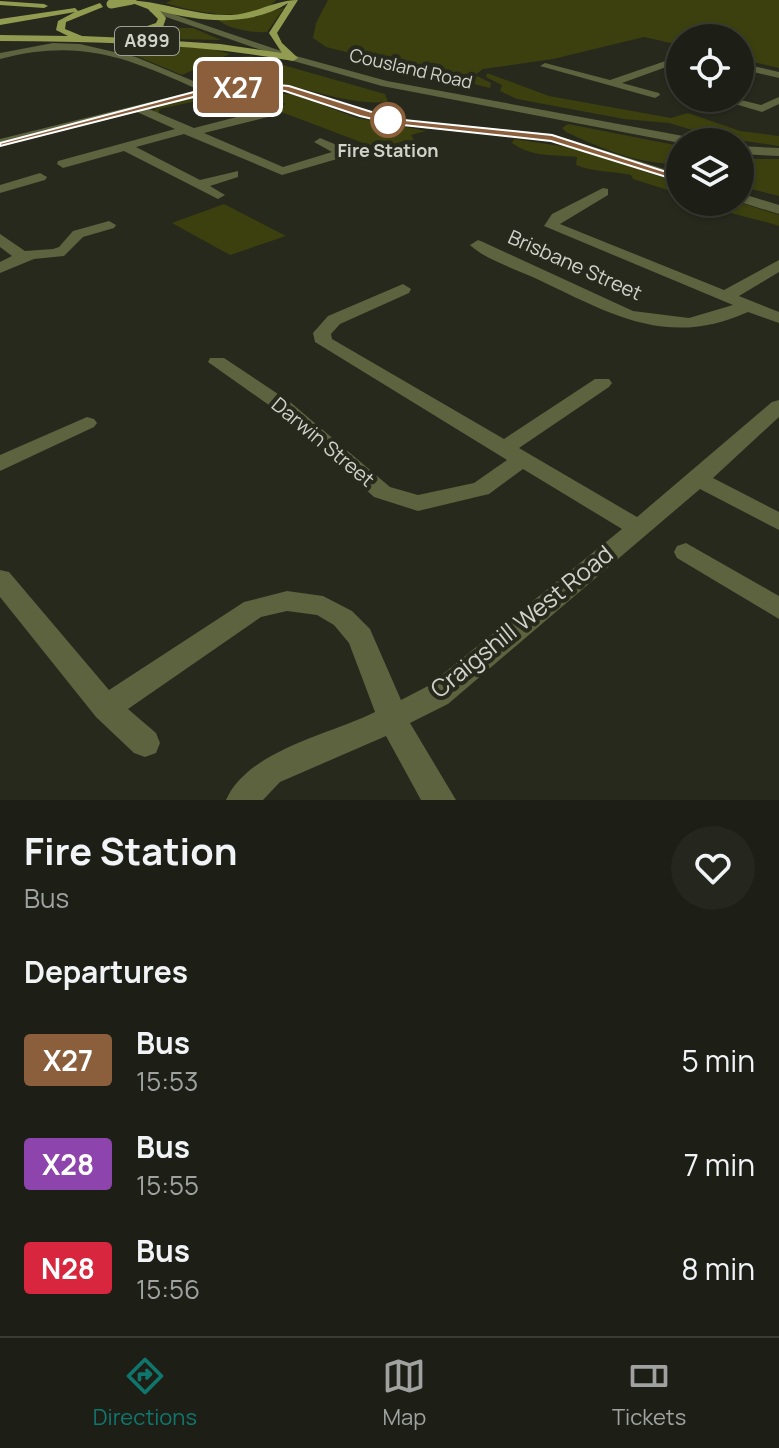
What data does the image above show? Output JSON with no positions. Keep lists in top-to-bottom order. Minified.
{"streets":{"main road":["A899","Cousland Road"],"street":["Brisbane Street","Darwin Street","Craigshill West Road"]},"crossings":[["A899","Cousland Road"]],"places":["Fire Station"],"lines":["bus line X27"],"page":{"on_map":"X27","heading":[["Fire Station","Bus"],"Departures"],"list":[{"mark":"X27","name":"Bus","note":"15:53","value":"5 min"},{"mark":"X28","name":"Bus","note":"15:55","value":"7 min"},{"mark":"N28","name":"Bus","note":"15:56","value":"8 min"}],"tabs":["Directions","Map","Tickets"]}}
